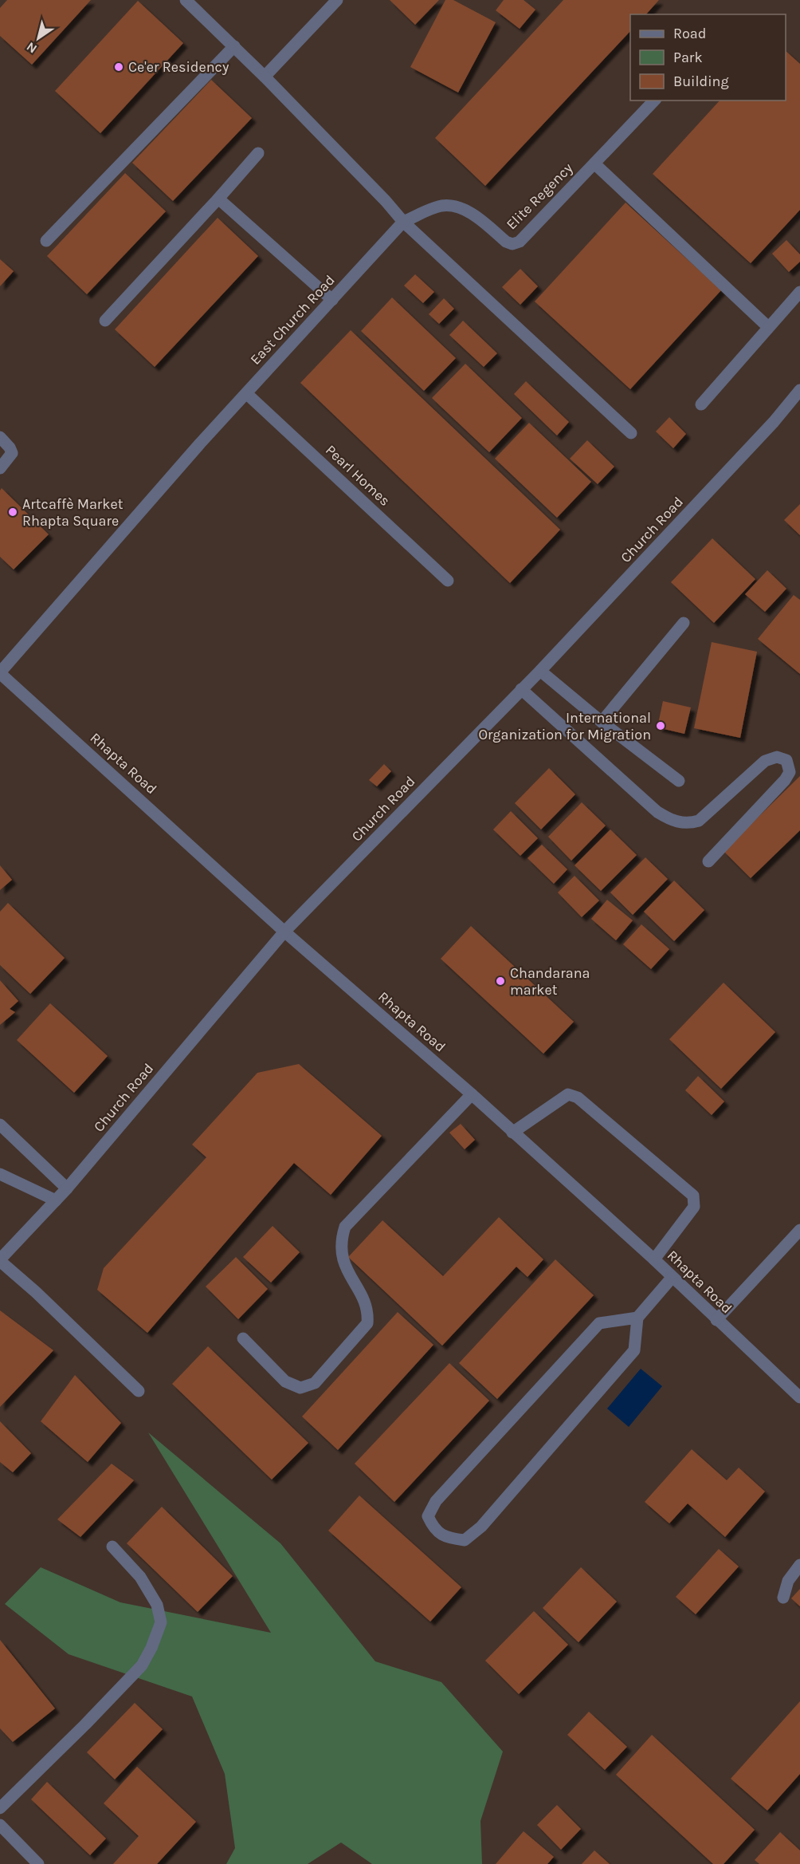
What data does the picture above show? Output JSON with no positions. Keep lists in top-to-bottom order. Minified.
{"streets":{"street":["Elite Regency","East Church Road","Pearl Homes","Church Road","Rhapta Road"]},"crossings":[["Elite Regency","East Church Road"],["East Church Road","Pearl Homes"],["East Church Road","Rhapta Road"],["Church Road","Rhapta Road"]],"places":["Ce'er Residency","Artcaffè Market Rhapta Square","International Organization for Migration","Chandarana market"],"legend":["Road","Park","Building"],"north":"bottom left"}
